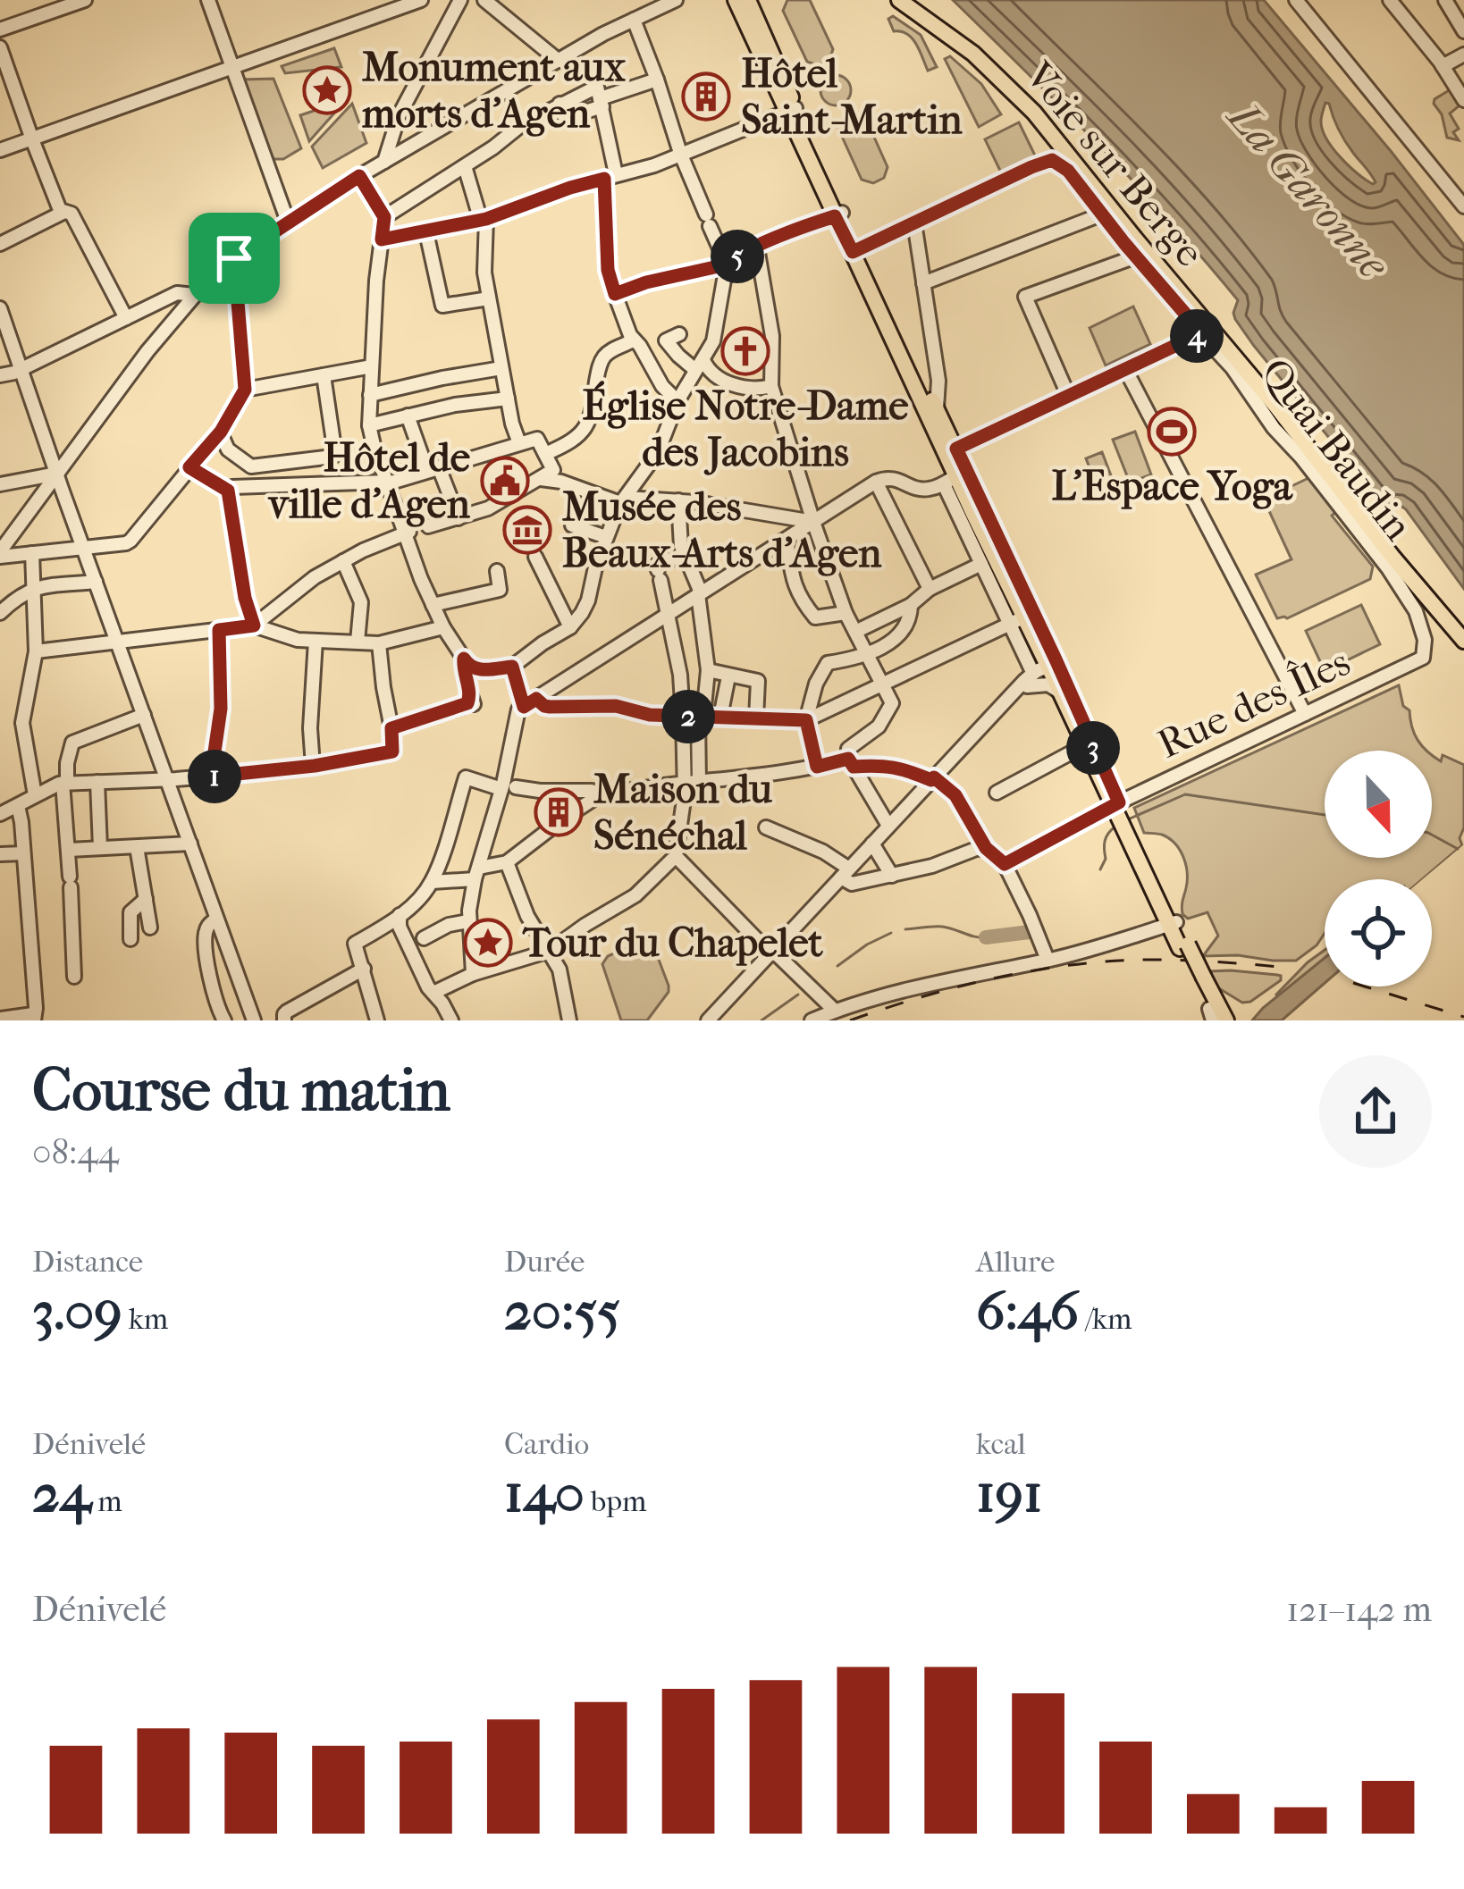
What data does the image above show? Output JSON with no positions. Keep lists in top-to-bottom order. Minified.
{"streets":{"main road":["Voie sur Berge"],"street":["Quai Baudin","Rue des Îles"]},"crossings":[["Quai Baudin","Rue des Îles"]],"water":["La Garonne"],"places":{"place":["Monument aux morts d'Agen","Tour du Chapelet"],"building":["Hôtel Saint-Martin","Maison du Sénéchal"],"church":["Église Notre-Dame des Jacobins"],"sports":["L'Espace Yoga"],"public building":["Hôtel de ville d'Agen"],"museum":["Musée des Beaux-Arts d'Agen"]},"north":"bottom","page":{"pins":["5","4","2","3","1"],"heading":["Course du matin","08:44"],"stats":[["Distance","3.09 km"],["Durée","20:55"],["Allure","6:46 /km"],["Dénivelé","24 m"],["Cardio","140 bpm"],["kcal","191"]],"chart":["Dénivelé","121–142 m"]}}
